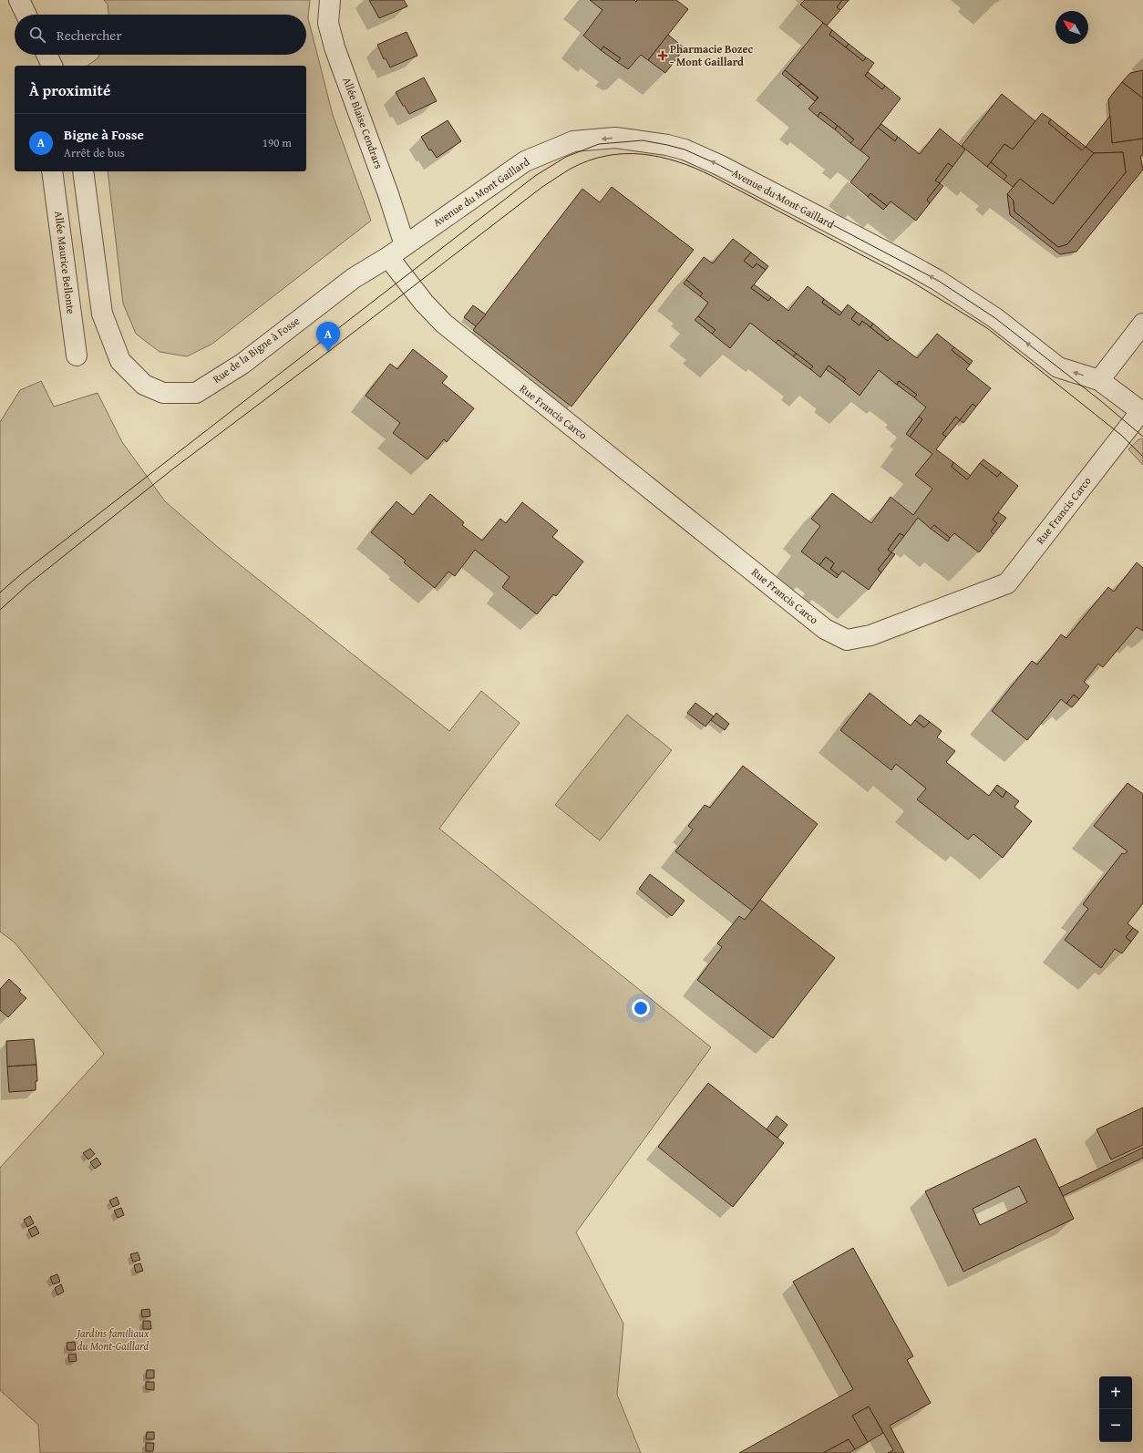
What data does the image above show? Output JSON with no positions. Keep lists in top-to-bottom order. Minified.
{"streets":{"street":["Allée Blaise Cendrars","Avenue du Mont Gaillard","Allée Maurice Bellonte","Rue de la Bigne à Fosse","Rue Francis Carco"]},"crossings":[["Allée Blaise Cendrars","Avenue du Mont Gaillard"],["Allée Blaise Cendrars","Rue de la Bigne à Fosse"],["Avenue du Mont Gaillard","Rue de la Bigne à Fosse"],["Avenue du Mont Gaillard","Rue Francis Carco"],["Rue de la Bigne à Fosse","Rue Francis Carco"]],"one_way":["Avenue du Mont Gaillard"],"parks":["Jardins familiaux du Mont-Gaillard"],"places":{"health":["Pharmacie Bozec - Mont Gaillard"]},"north":"top left","page":{"search":"Rechercher","heading":"À proximité","list":[{"mark":"A","name":"Bigne à Fosse","note":"Arrêt de bus","value":"190 m"}],"pins":"A","map_buttons":["+","−"]}}
